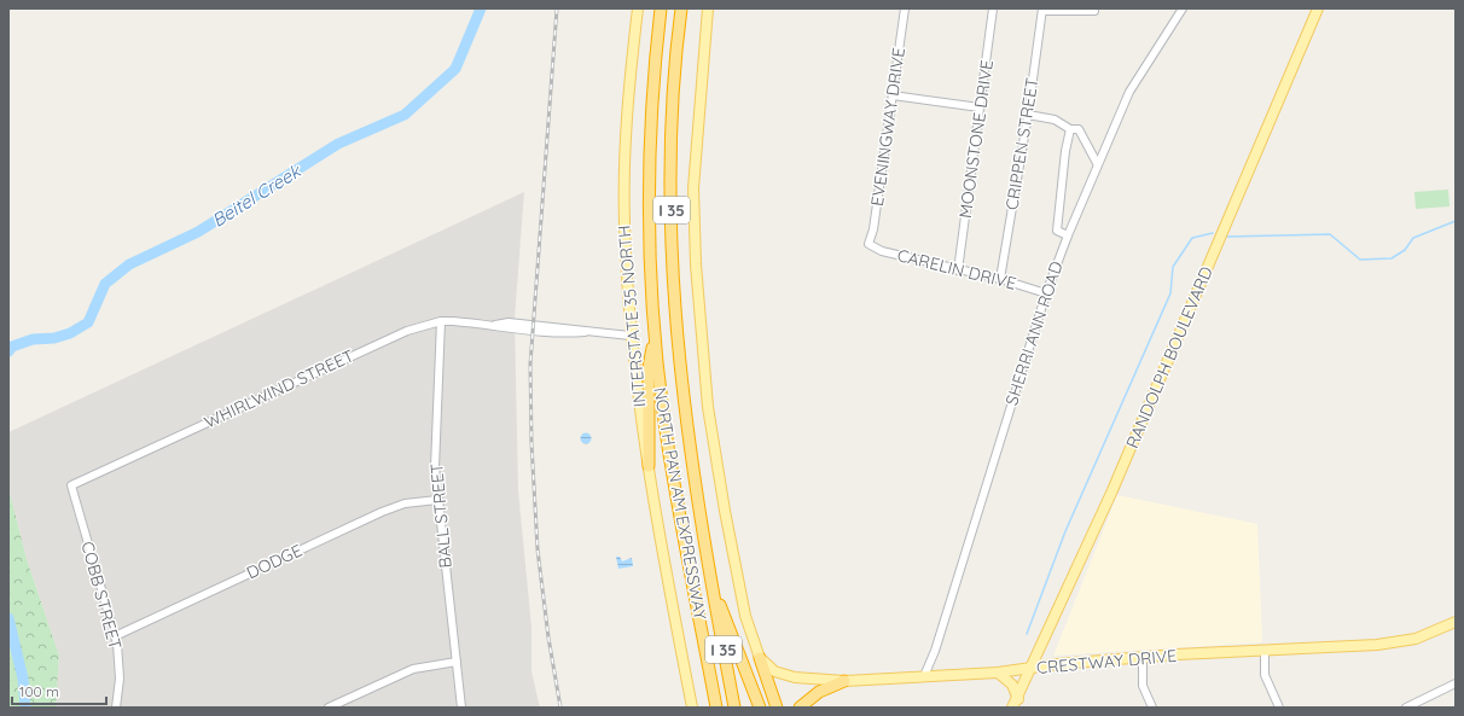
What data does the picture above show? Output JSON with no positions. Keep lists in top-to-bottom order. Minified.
{"streets":{"highway":["I 35","NORTH PAN AM EXPRESSWAY"],"main road":["INTERSTATE 35 NORTH","RANDOLPH BOULEVARD","CRESTWAY DRIVE"],"street":["EVENINGWAY DRIVE","MOONSTONE DRIVE","CRIPPEN STREET","CARELIN DRIVE","SHERRI ANN ROAD","WHIRLWIND STREET","BALL STREET","DODGE","COBB STREET"]},"crossings":[["EVENINGWAY DRIVE","CARELIN DRIVE"],["MOONSTONE DRIVE","CARELIN DRIVE"],["CRIPPEN STREET","CARELIN DRIVE"],["CARELIN DRIVE","SHERRI ANN ROAD"],["INTERSTATE 35 NORTH","WHIRLWIND STREET"],["SHERRI ANN ROAD","CRESTWAY DRIVE"],["RANDOLPH BOULEVARD","CRESTWAY DRIVE"],["WHIRLWIND STREET","BALL STREET"],["WHIRLWIND STREET","COBB STREET"],["BALL STREET","DODGE"],["DODGE","COBB STREET"]],"water":["Beitel Creek"],"scale_bar":"100 m"}
